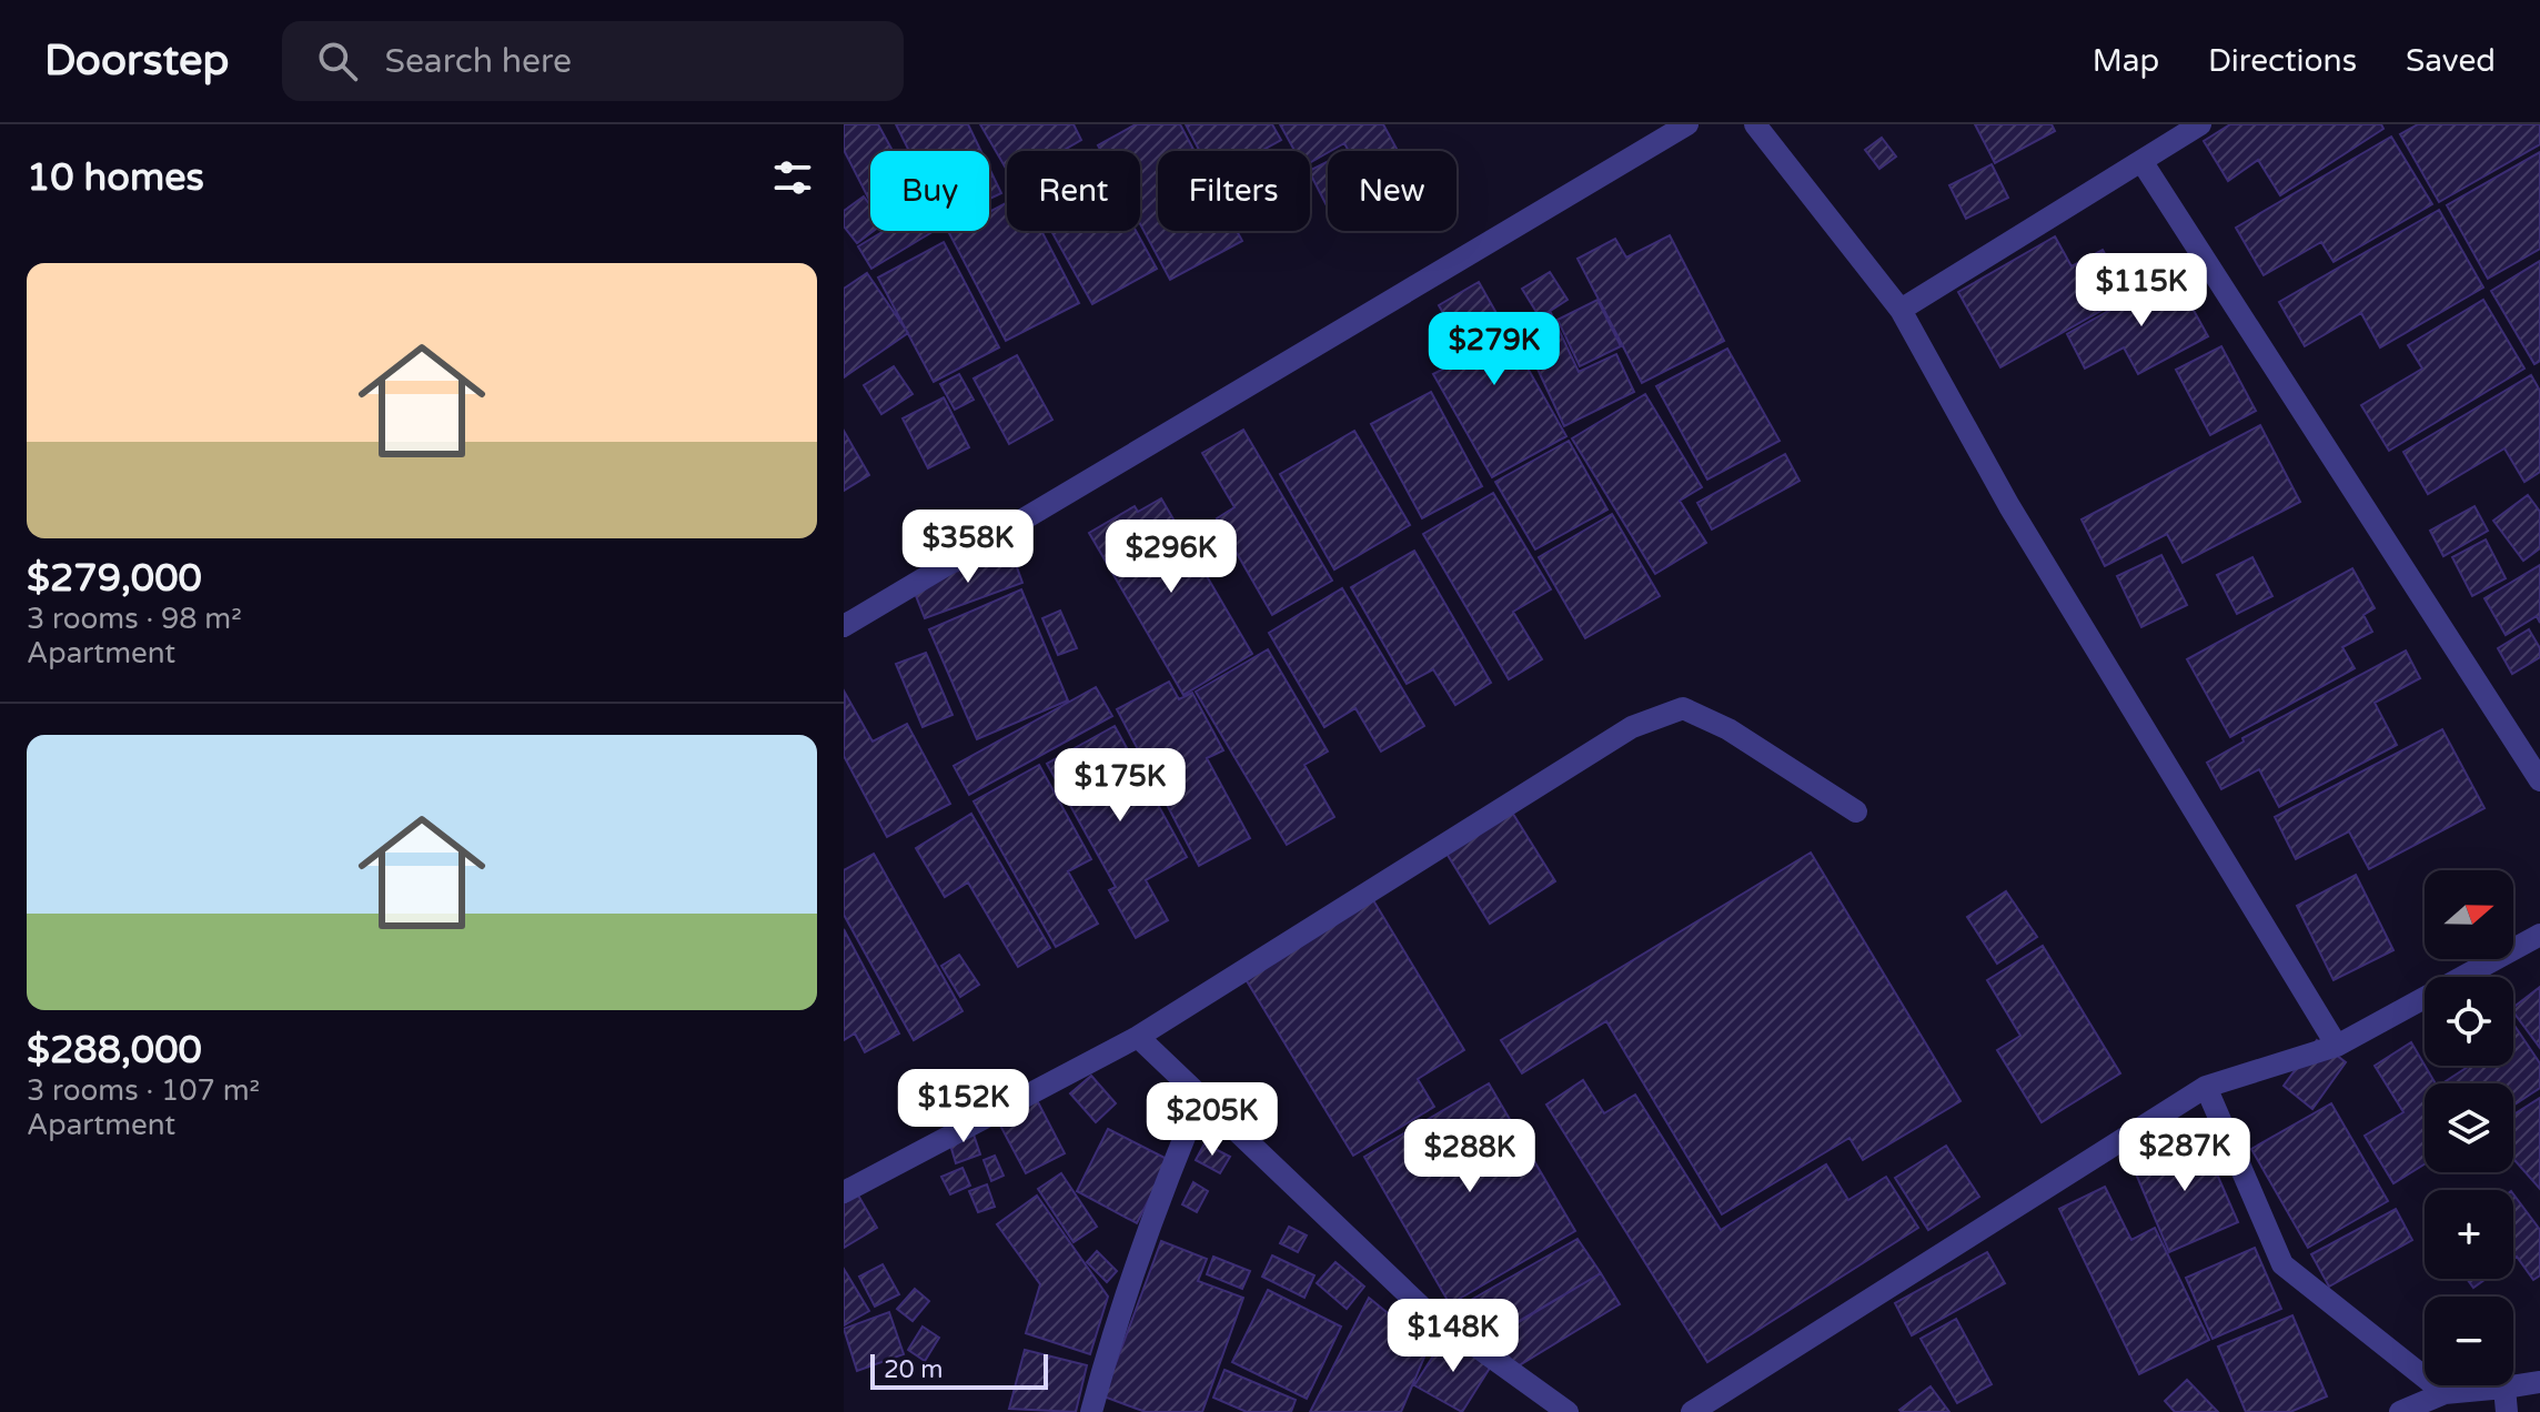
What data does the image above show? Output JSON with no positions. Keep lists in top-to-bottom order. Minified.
{"scale_bar":"20 m","north":"right","page":{"header":"Doorstep","search":"Search here","nav":["Map","Directions","Saved"],"heading":"10 homes","chip":["Buy","Rent","Filters","New"],"list":[{"name":"$279,000","note":"3 rooms · 98 m² · Apartment"},{"name":"$288,000","note":"3 rooms · 107 m² · Apartment"}],"price":["$115K","$279K","$358K","$296K","$175K","$152K","$205K","$287K","$288K","$148K"],"map_buttons":["+","−"],"scale":"20 m"}}
